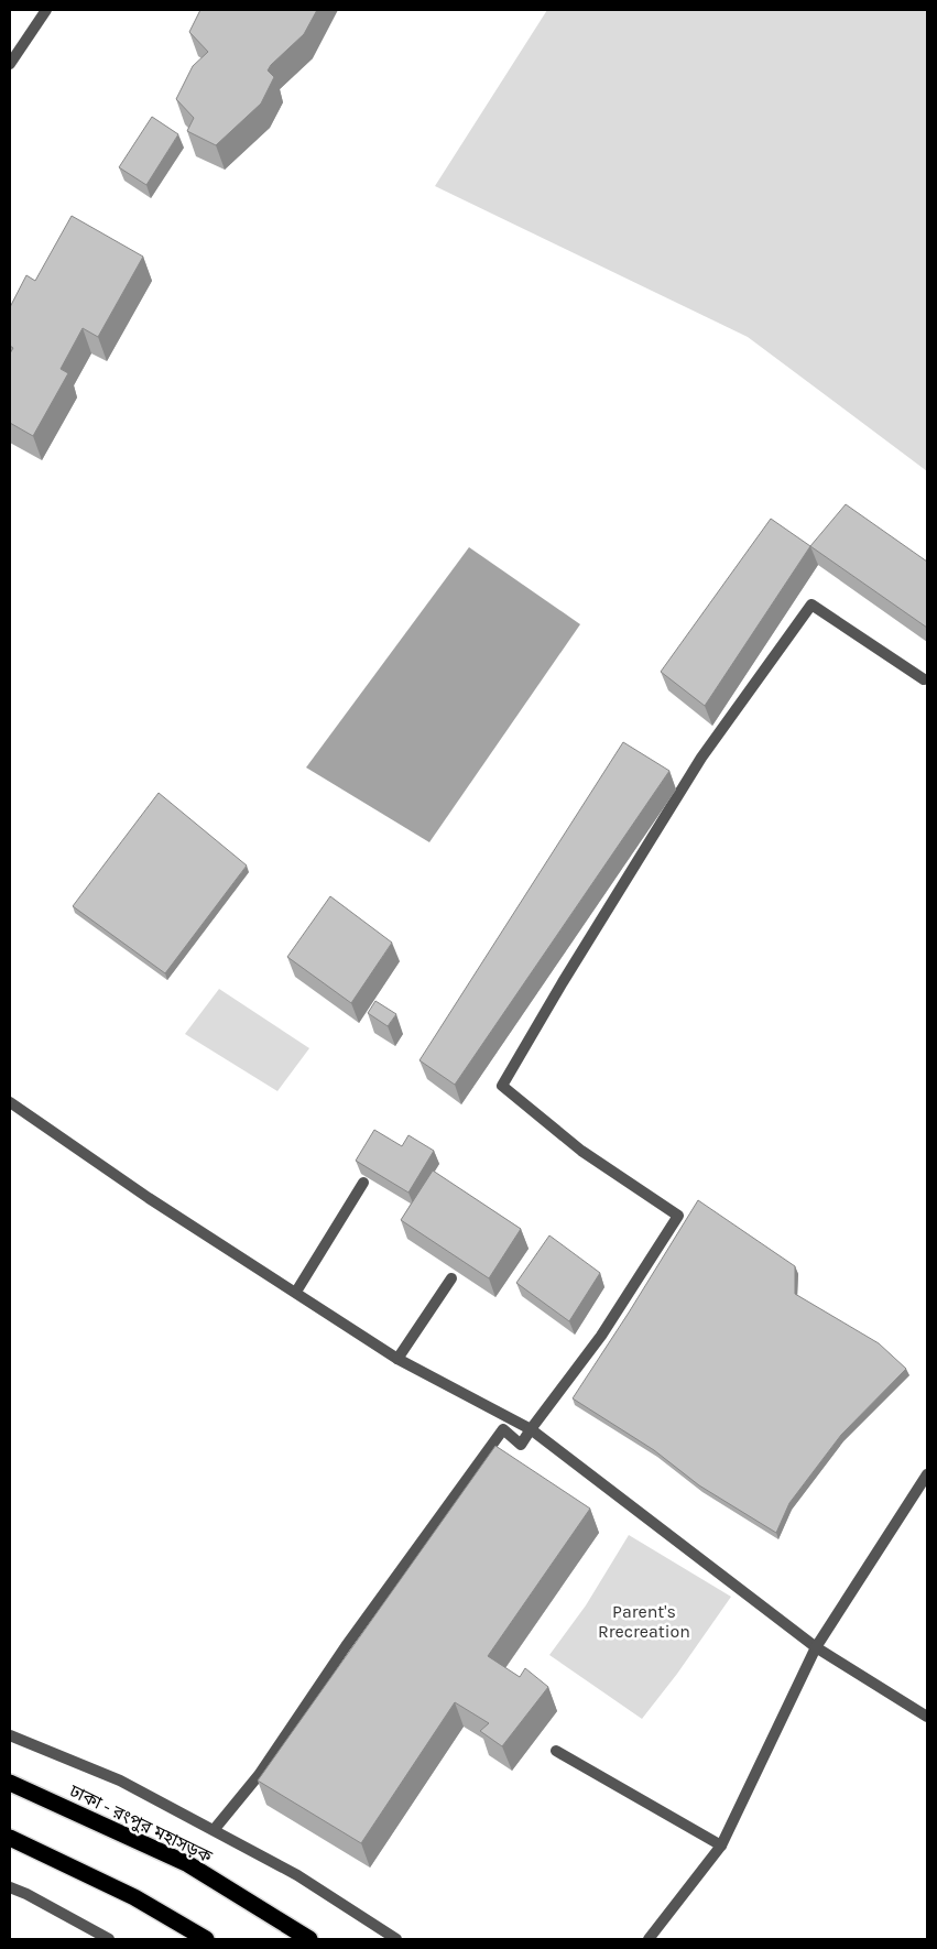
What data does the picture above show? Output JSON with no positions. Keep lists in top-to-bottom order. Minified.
{"streets":{"highway":["ঢাকা - রংপুর মহাসড়ক"]},"parks":["Parent's Rrecreation"]}
